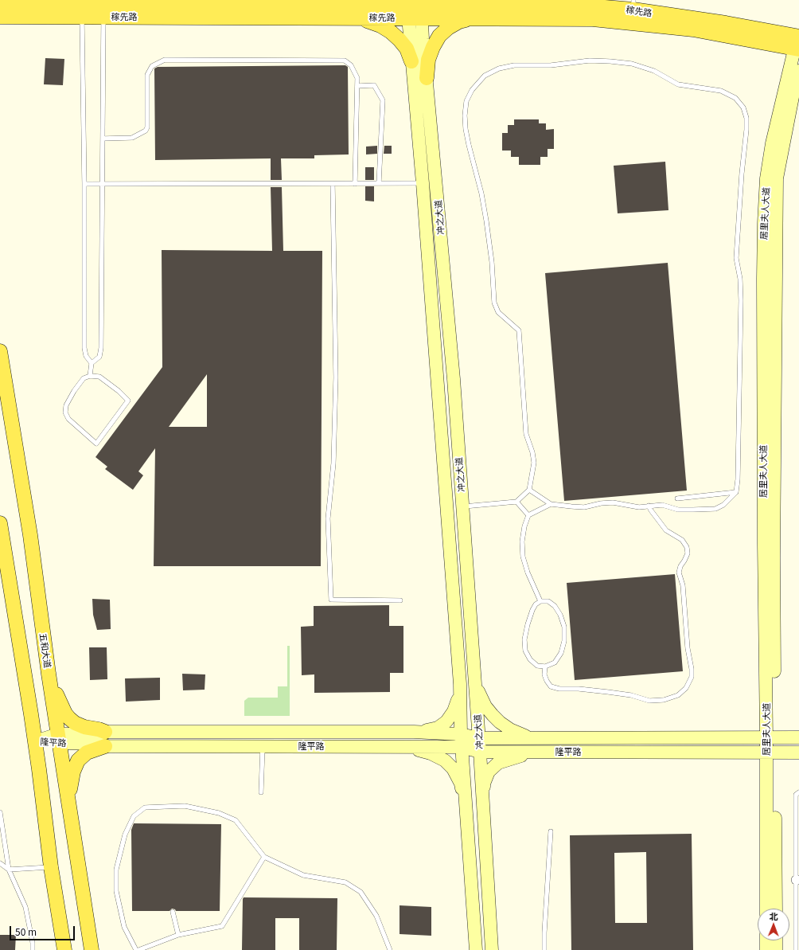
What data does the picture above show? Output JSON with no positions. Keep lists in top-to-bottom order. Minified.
{"streets":{"main road":["稼先路","居里夫人大道","冲之大道","五和大道","隆平路"]},"crossings":[["稼先路","居里夫人大道"],["稼先路","冲之大道"],["居里夫人大道","隆平路"],["冲之大道","隆平路"],["五和大道","隆平路"]],"scale_bar":"50 m","north":"top"}
